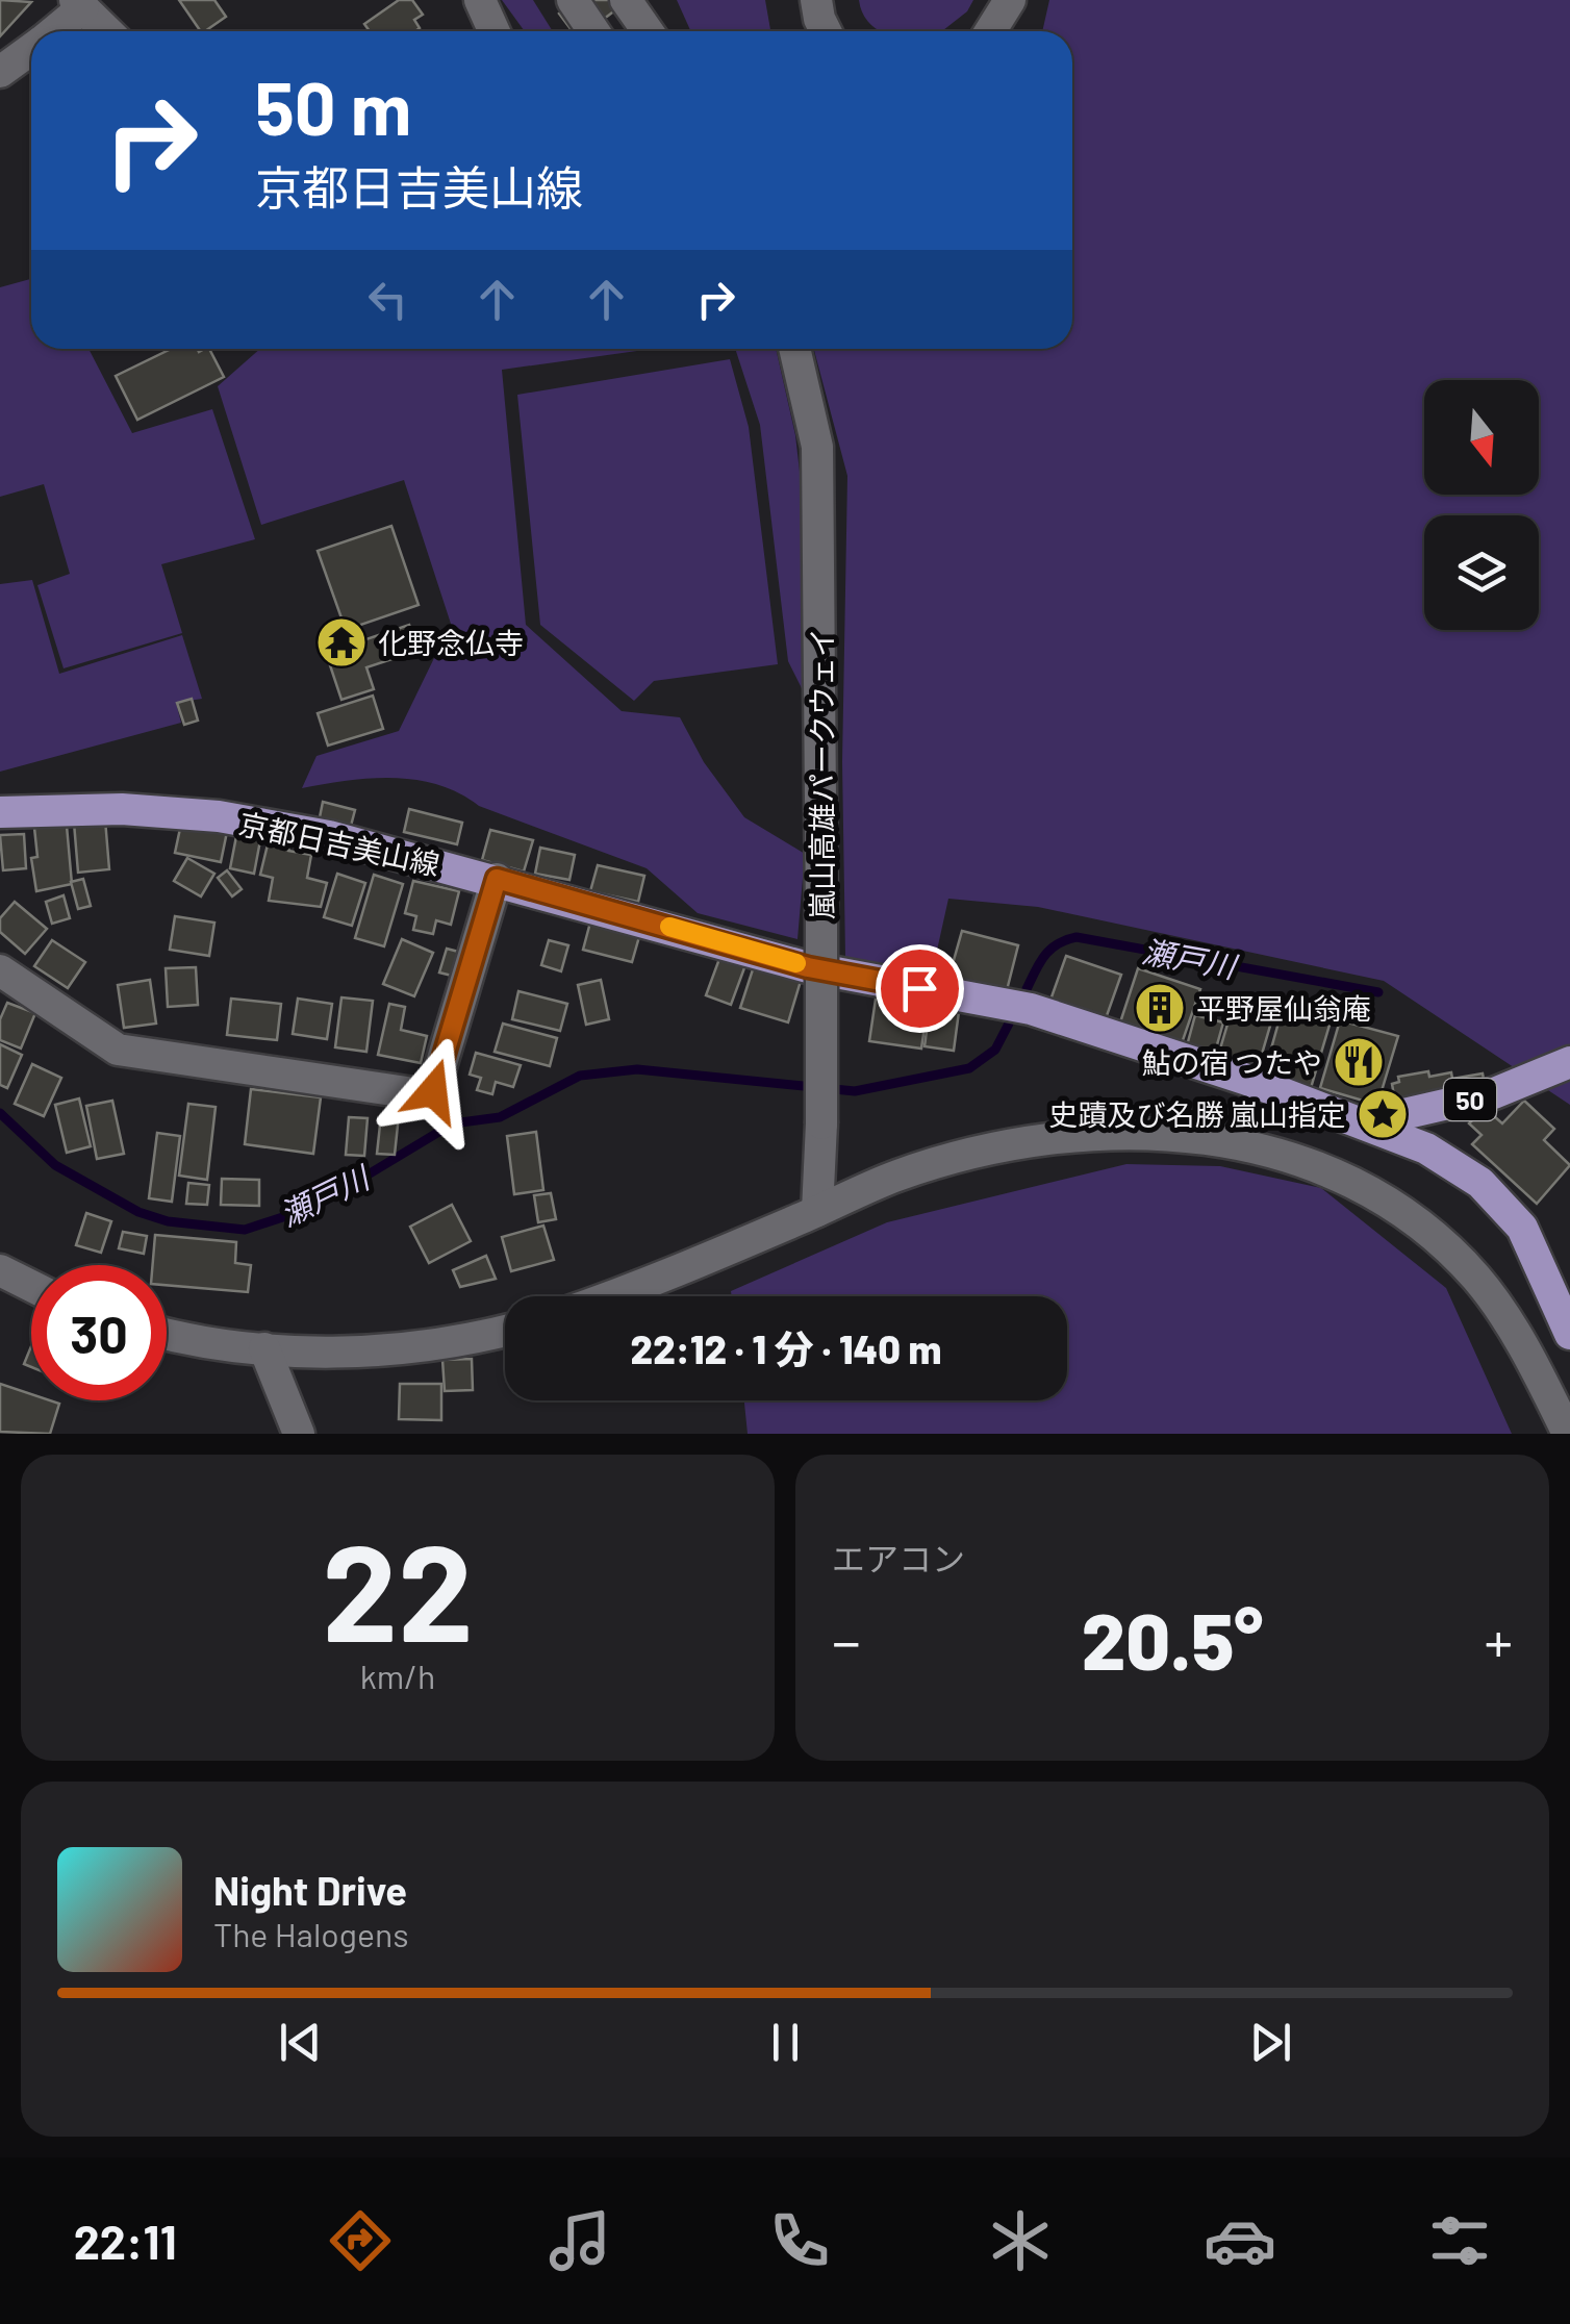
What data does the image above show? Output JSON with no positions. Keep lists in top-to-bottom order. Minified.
{"streets":{"main road":["京都日吉美山線","50"],"street":["嵐山高雄パークウェイ"]},"crossings":[["京都日吉美山線","50"]],"water":["瀬戸川"],"places":{"temple":["化野念仏寺"],"building":["平野屋仙翁庵"],"restaurant":["鮎の宿 つたや"],"place":["史蹟及び名勝 嵐山指定"]},"north":"bottom","page":{"turn":["50 m","京都日吉美山線"],"limit":"30","trip":"22:12 · 1 分 · 140 m","tile":[["22","km/h"],"エアコン"],"heat":["−","20.5°","+"],"song":["Night Drive","The Halogens"],"tabs":"22:11"}}
